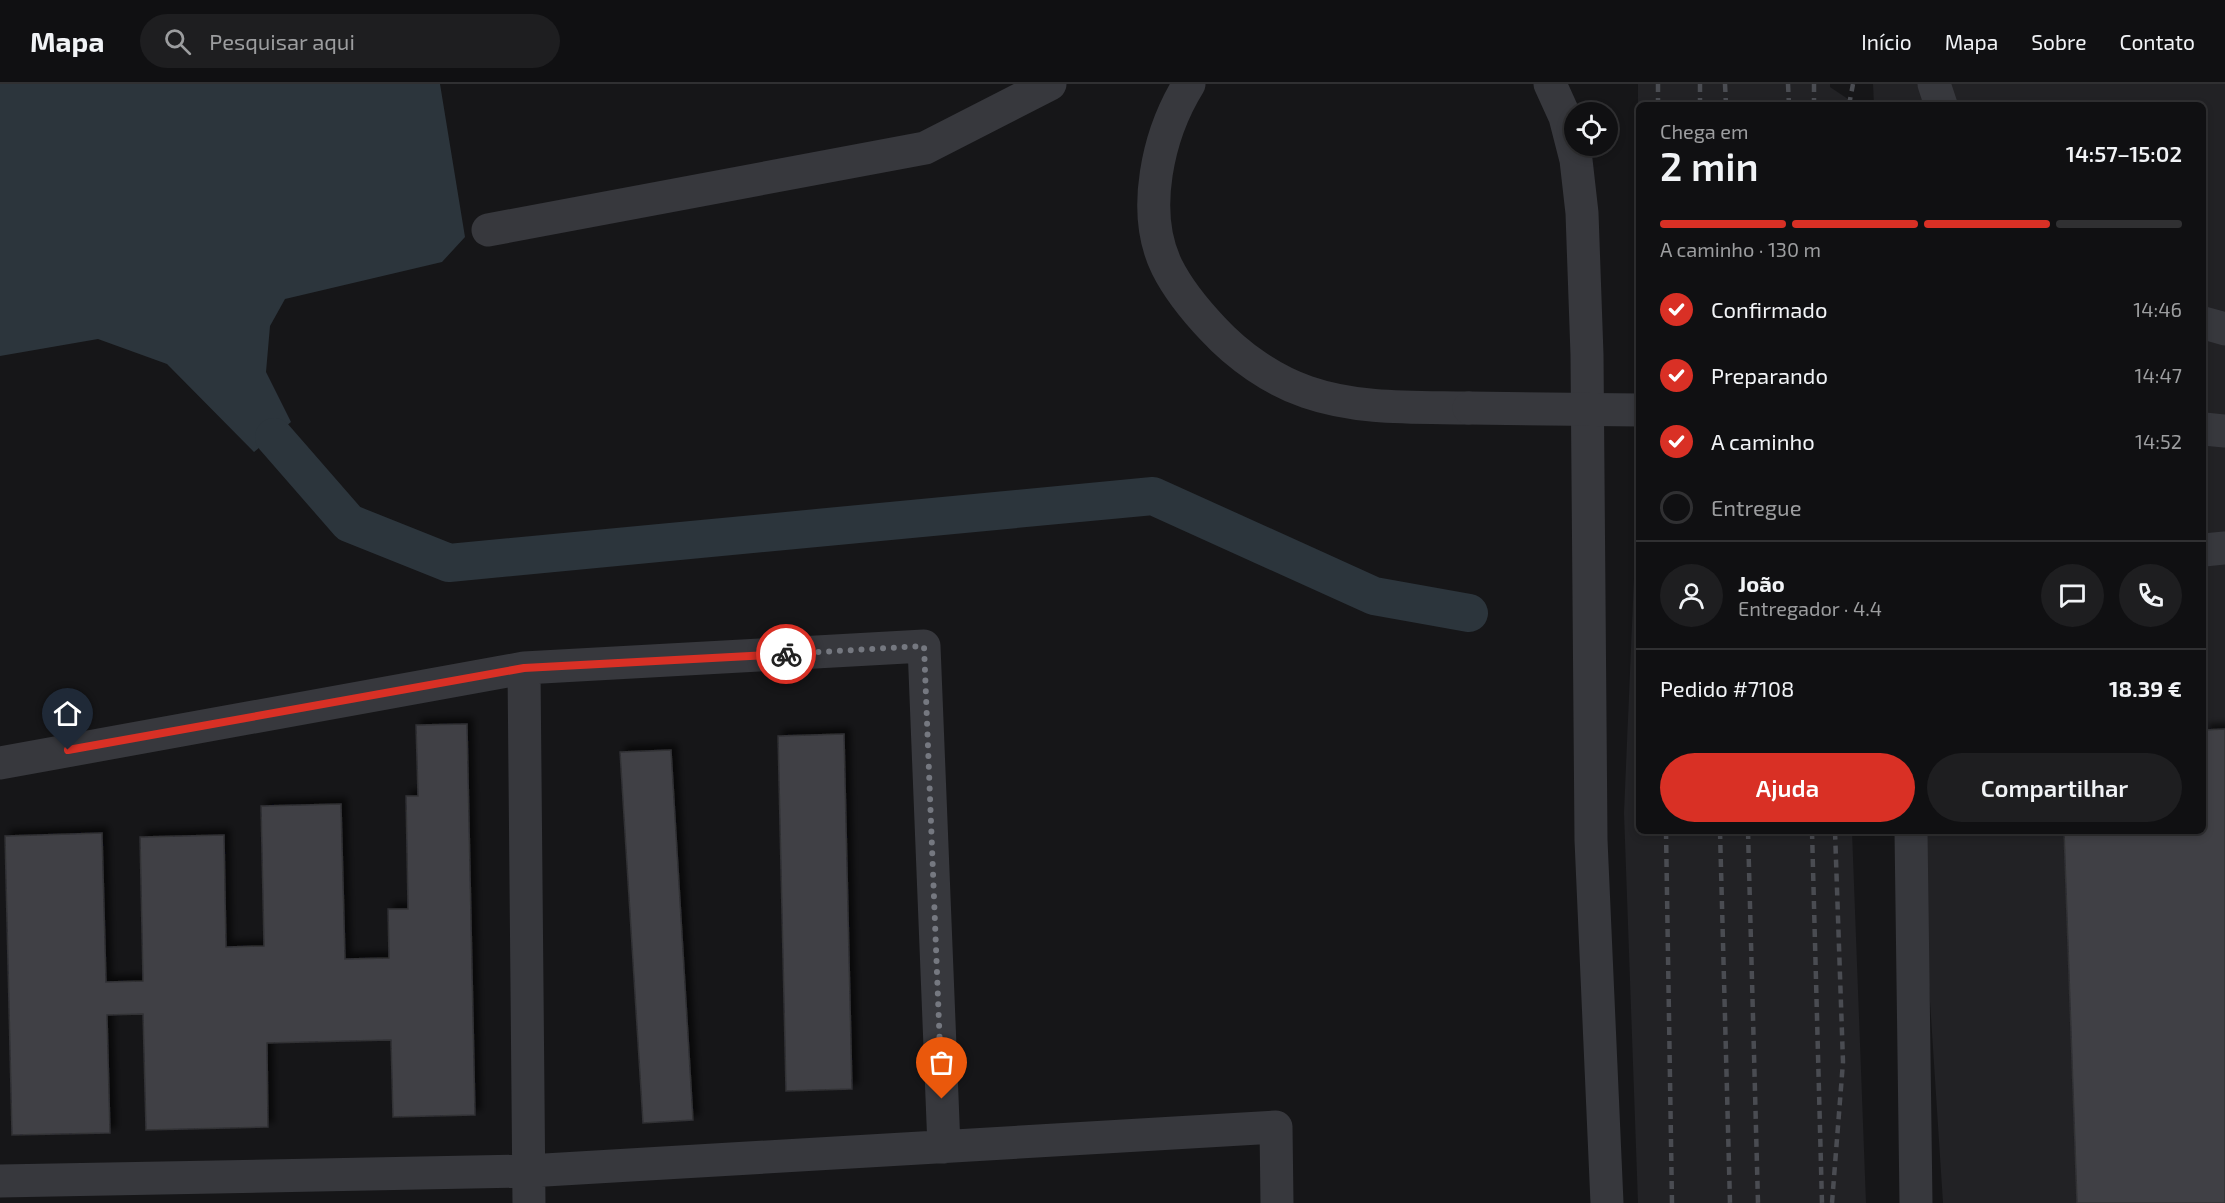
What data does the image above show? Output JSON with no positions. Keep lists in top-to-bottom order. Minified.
{"page":{"header":"Mapa","search":"Pesquisar aqui","nav":["Início","Mapa","Sobre","Contato"],"heading":["2 min","Chega em","14:57–15:02"],"panel":["João","Entregador · 4.4","Pedido #7108","18.39 €"],"bar":"A caminho · 130 m","list":[["Confirmado","14:46"],["Preparando","14:47"],["A caminho","14:52"],"Entregue"],"buttons":["Ajuda","Compartilhar"]}}
